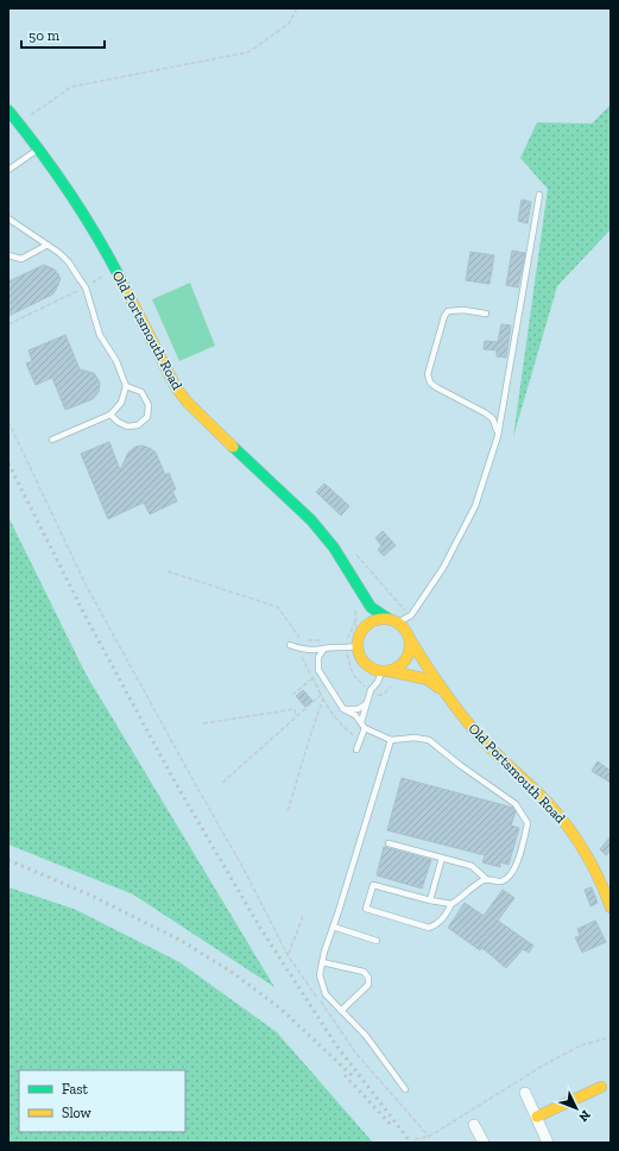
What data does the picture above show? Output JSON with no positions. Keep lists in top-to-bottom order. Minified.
{"streets":{"main road":["Old Portsmouth Road"]},"legend":["Fast","Slow"],"scale_bar":"50 m","north":"bottom right"}
